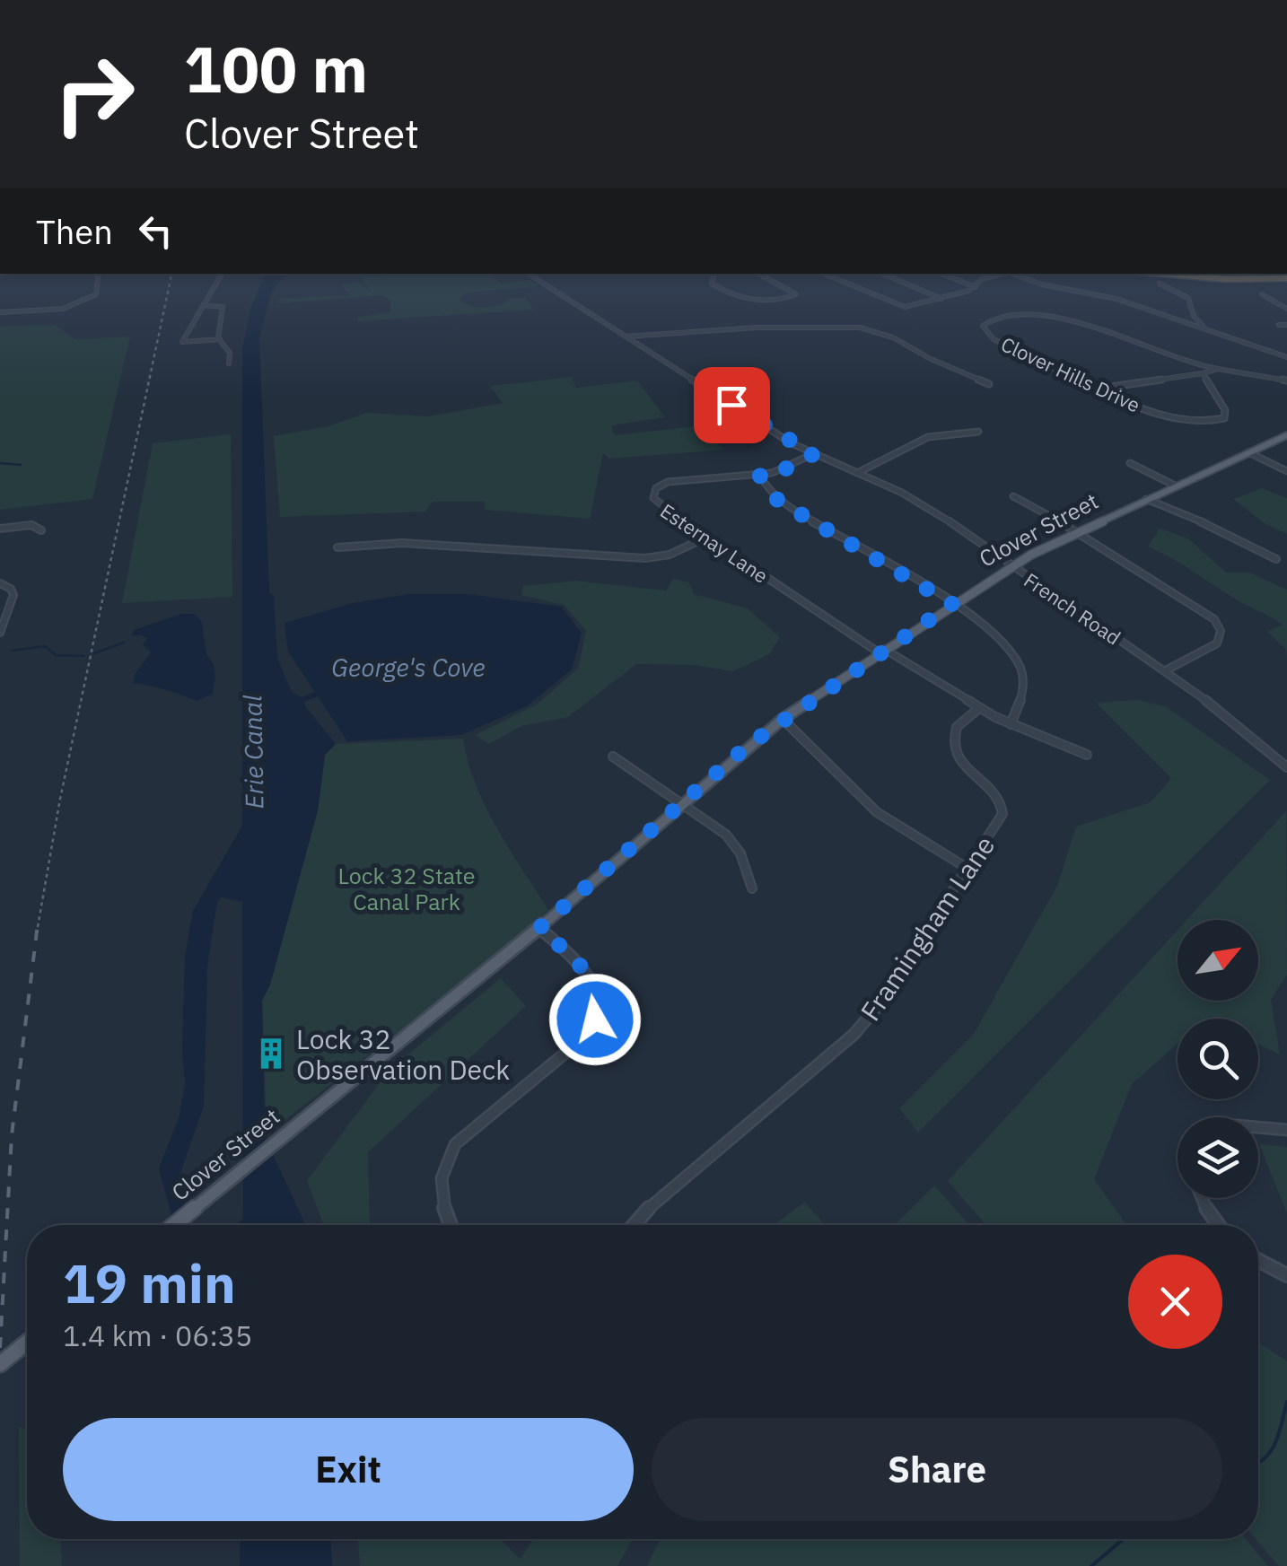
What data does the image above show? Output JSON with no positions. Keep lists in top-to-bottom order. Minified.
{"streets":{"main road":["Clover Street"],"street":["Clover Hills Drive","Esternay Lane","French Road","Framingham Lane"]},"crossings":[["Clover Street","Esternay Lane"],["Clover Street","French Road"],["Esternay Lane","French Road"],["Esternay Lane","Framingham Lane"]],"water":["George's Cove","Erie Canal"],"parks":["Lock 32 State Canal Park"],"places":{"building":["Lock 32 Observation Deck"]},"north":"top right","page":{"turn":["100 m","Clover Street"],"then":"Then","heading":["19 min","1.4 km · 06:35"],"buttons":["Exit","Share"]}}
